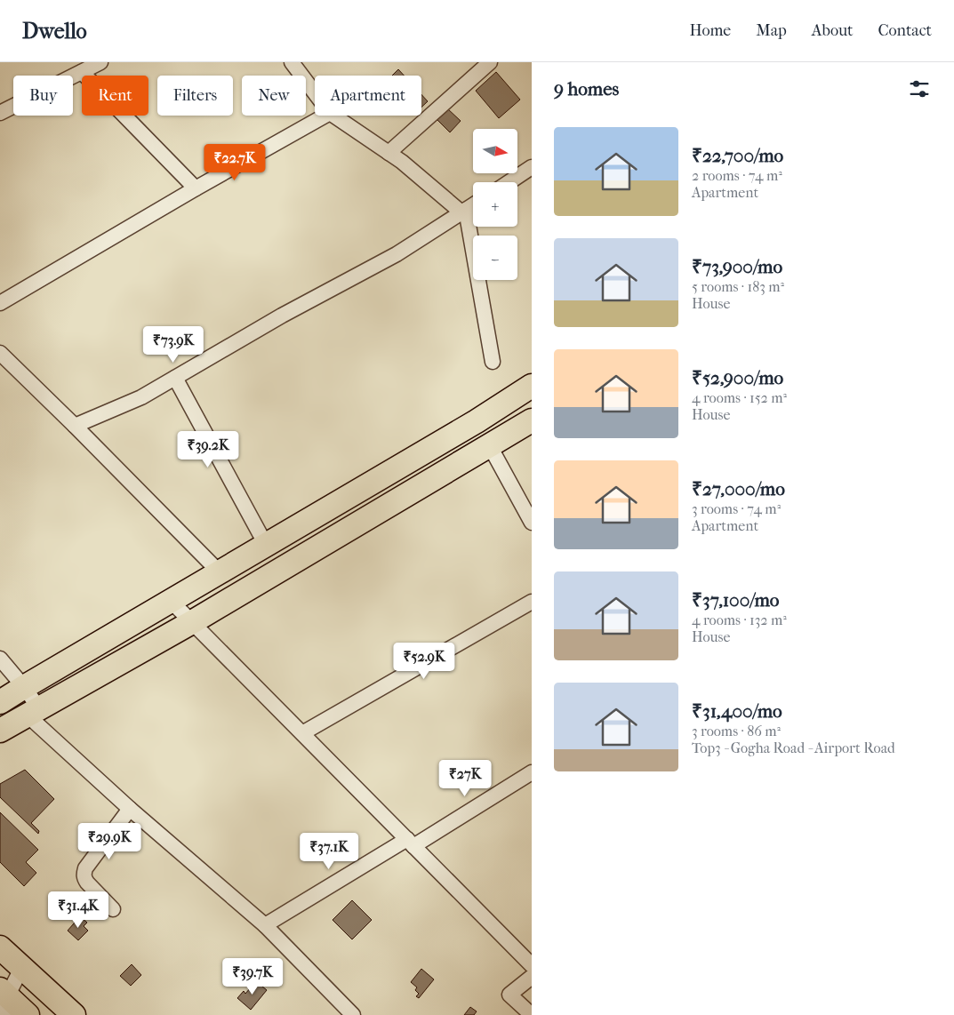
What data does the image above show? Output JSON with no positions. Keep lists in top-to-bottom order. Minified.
{"north":"right","page":{"header":"Dwello","nav":["Home","Map","About","Contact"],"heading":"9 homes","chip":["Buy","Rent","Filters","New","Apartment"],"list":[{"name":"₹22,700/mo","note":"2 rooms · 74 m² · Apartment"},{"name":"₹73,900/mo","note":"5 rooms · 183 m² · House"},{"name":"₹52,900/mo","note":"4 rooms · 152 m² · House"},{"name":"₹27,000/mo","note":"3 rooms · 74 m² · Apartment"},{"name":"₹37,100/mo","note":"4 rooms · 132 m² · House"},{"name":"₹31,400/mo","note":"3 rooms · 86 m² · Top3 - Gogha Road - Airport Road"}],"map_buttons":["+","−"],"price":["₹22.7K","₹73.9K","₹39.2K","₹52.9K","₹27K","₹29.9K","₹37.1K","₹31.4K","₹39.7K"]}}
